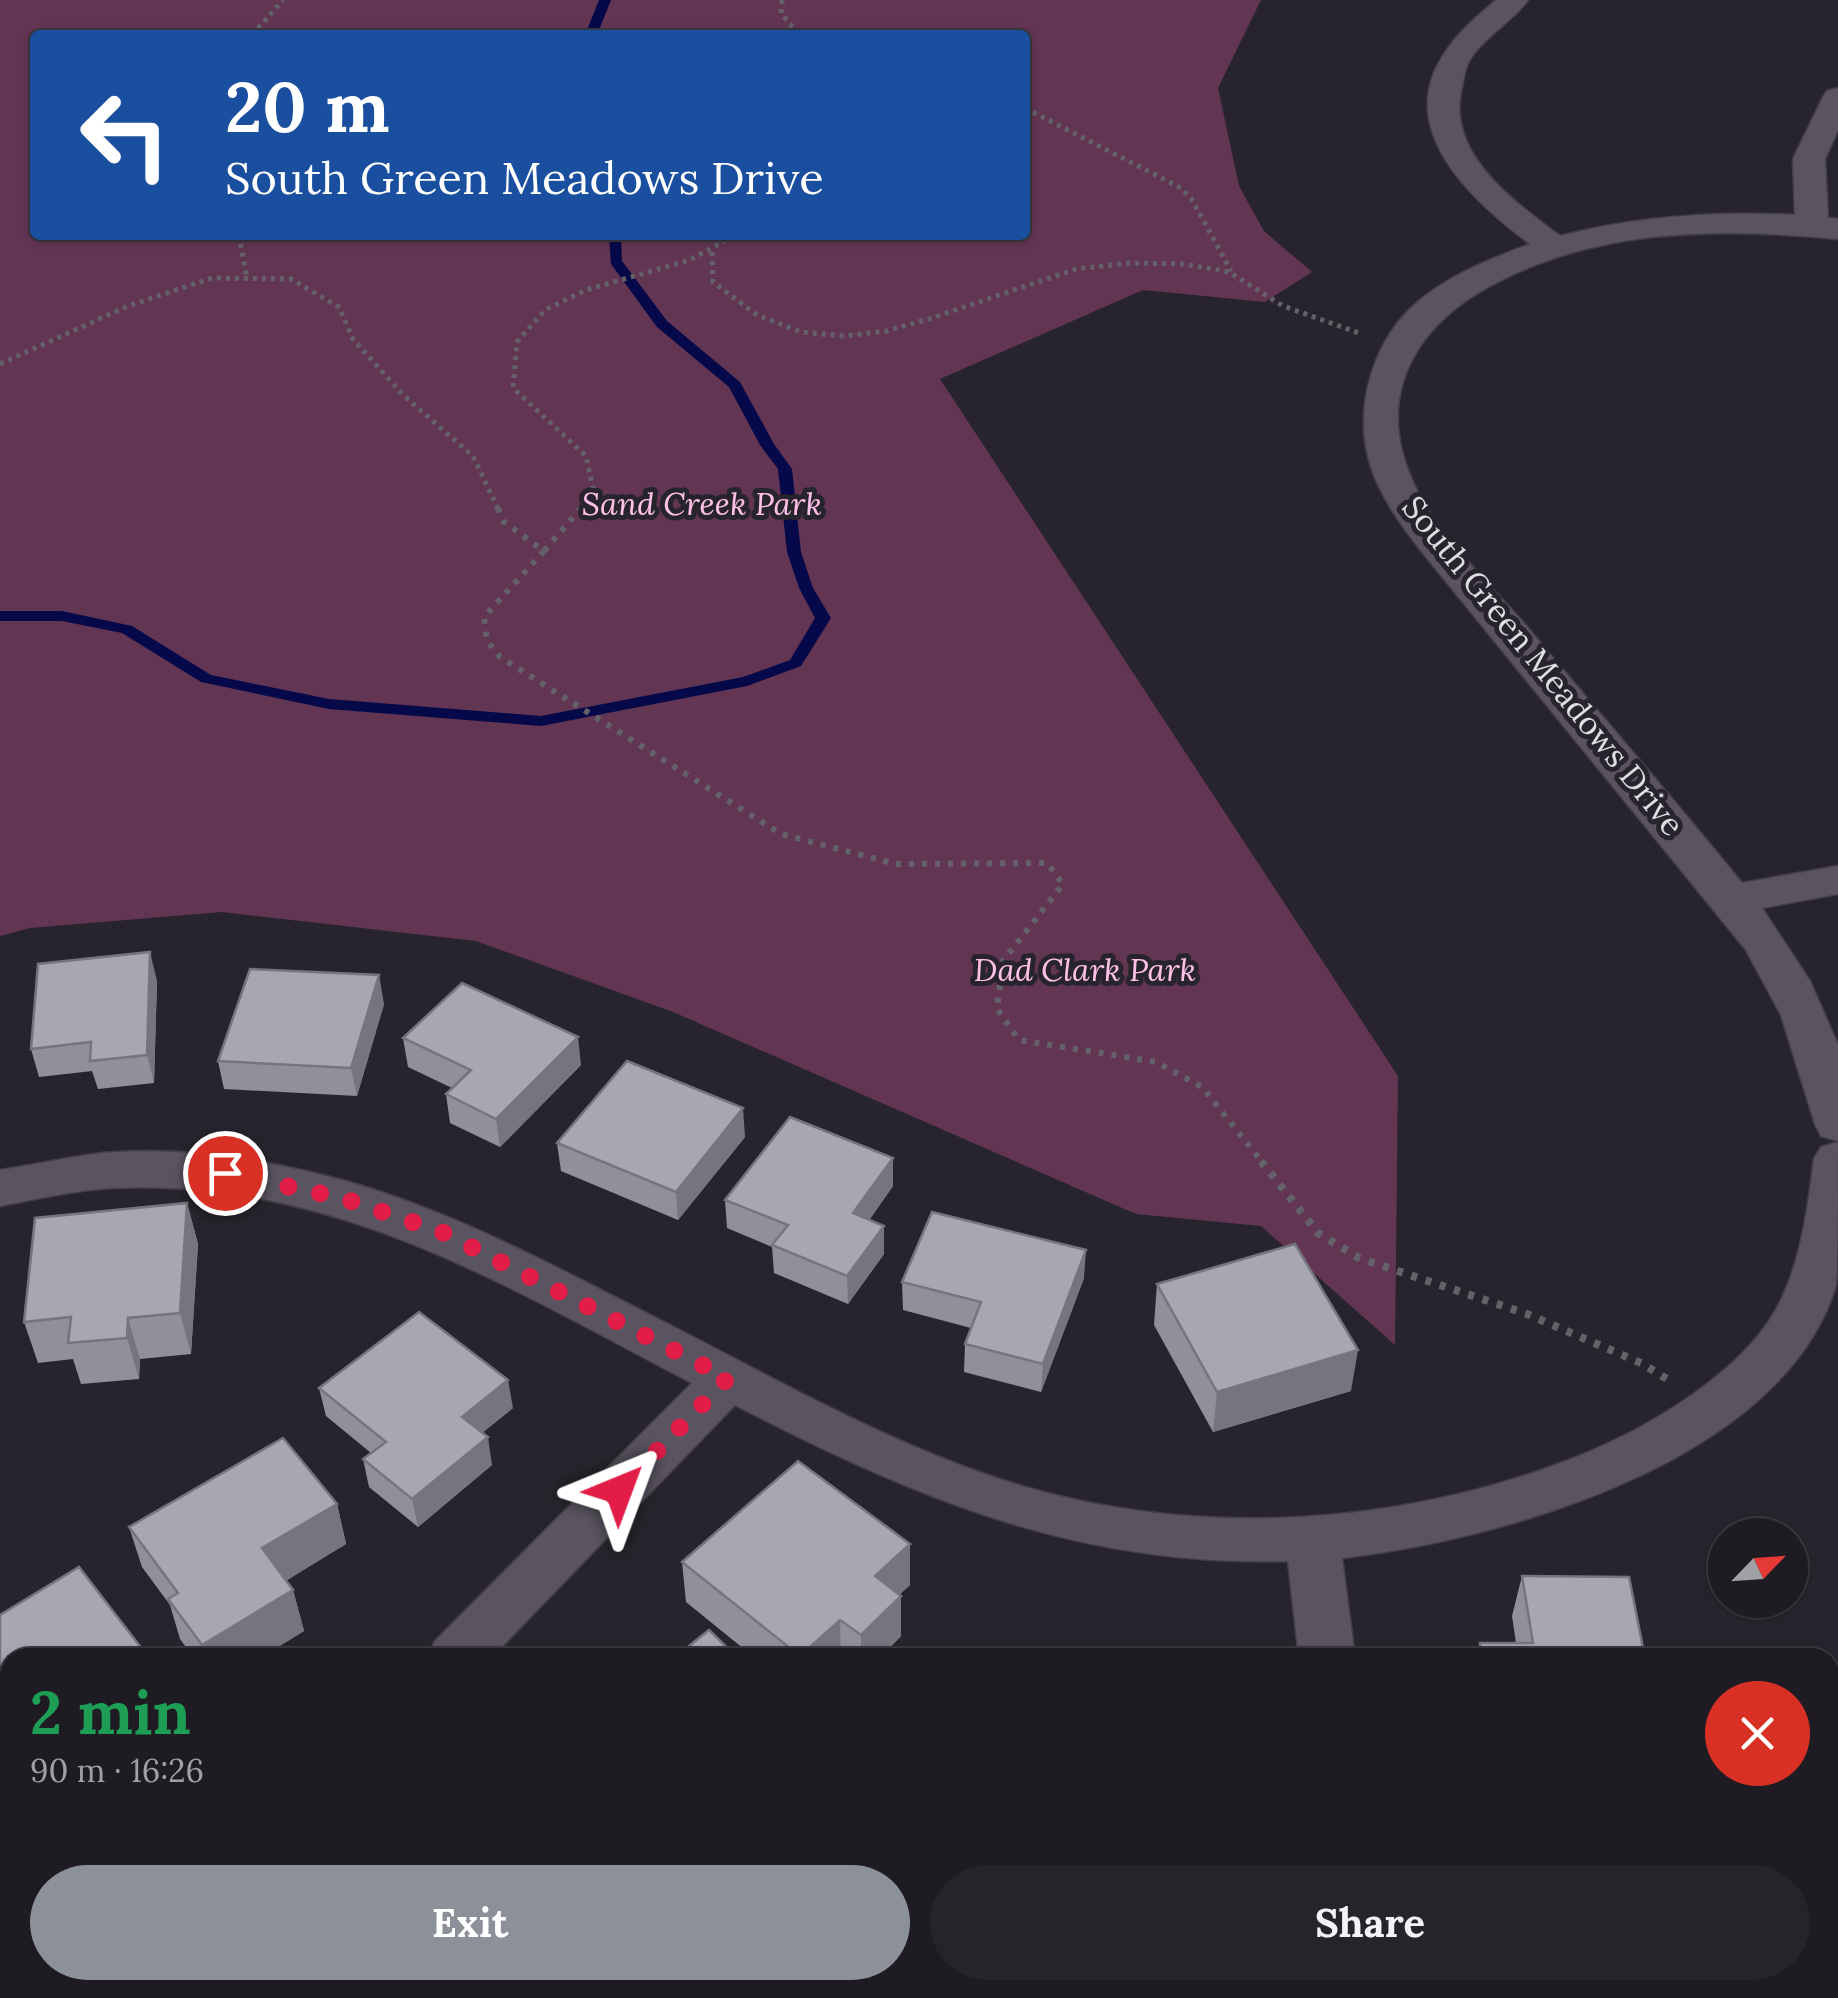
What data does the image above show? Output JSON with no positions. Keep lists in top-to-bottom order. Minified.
{"streets":{"street":["South Green Meadows Drive"]},"parks":["Sand Creek Park","Dad Clark Park"],"north":"top right","page":{"turn":["20 m","South Green Meadows Drive"],"heading":["2 min","90 m · 16:26"],"buttons":["Exit","Share"]}}
